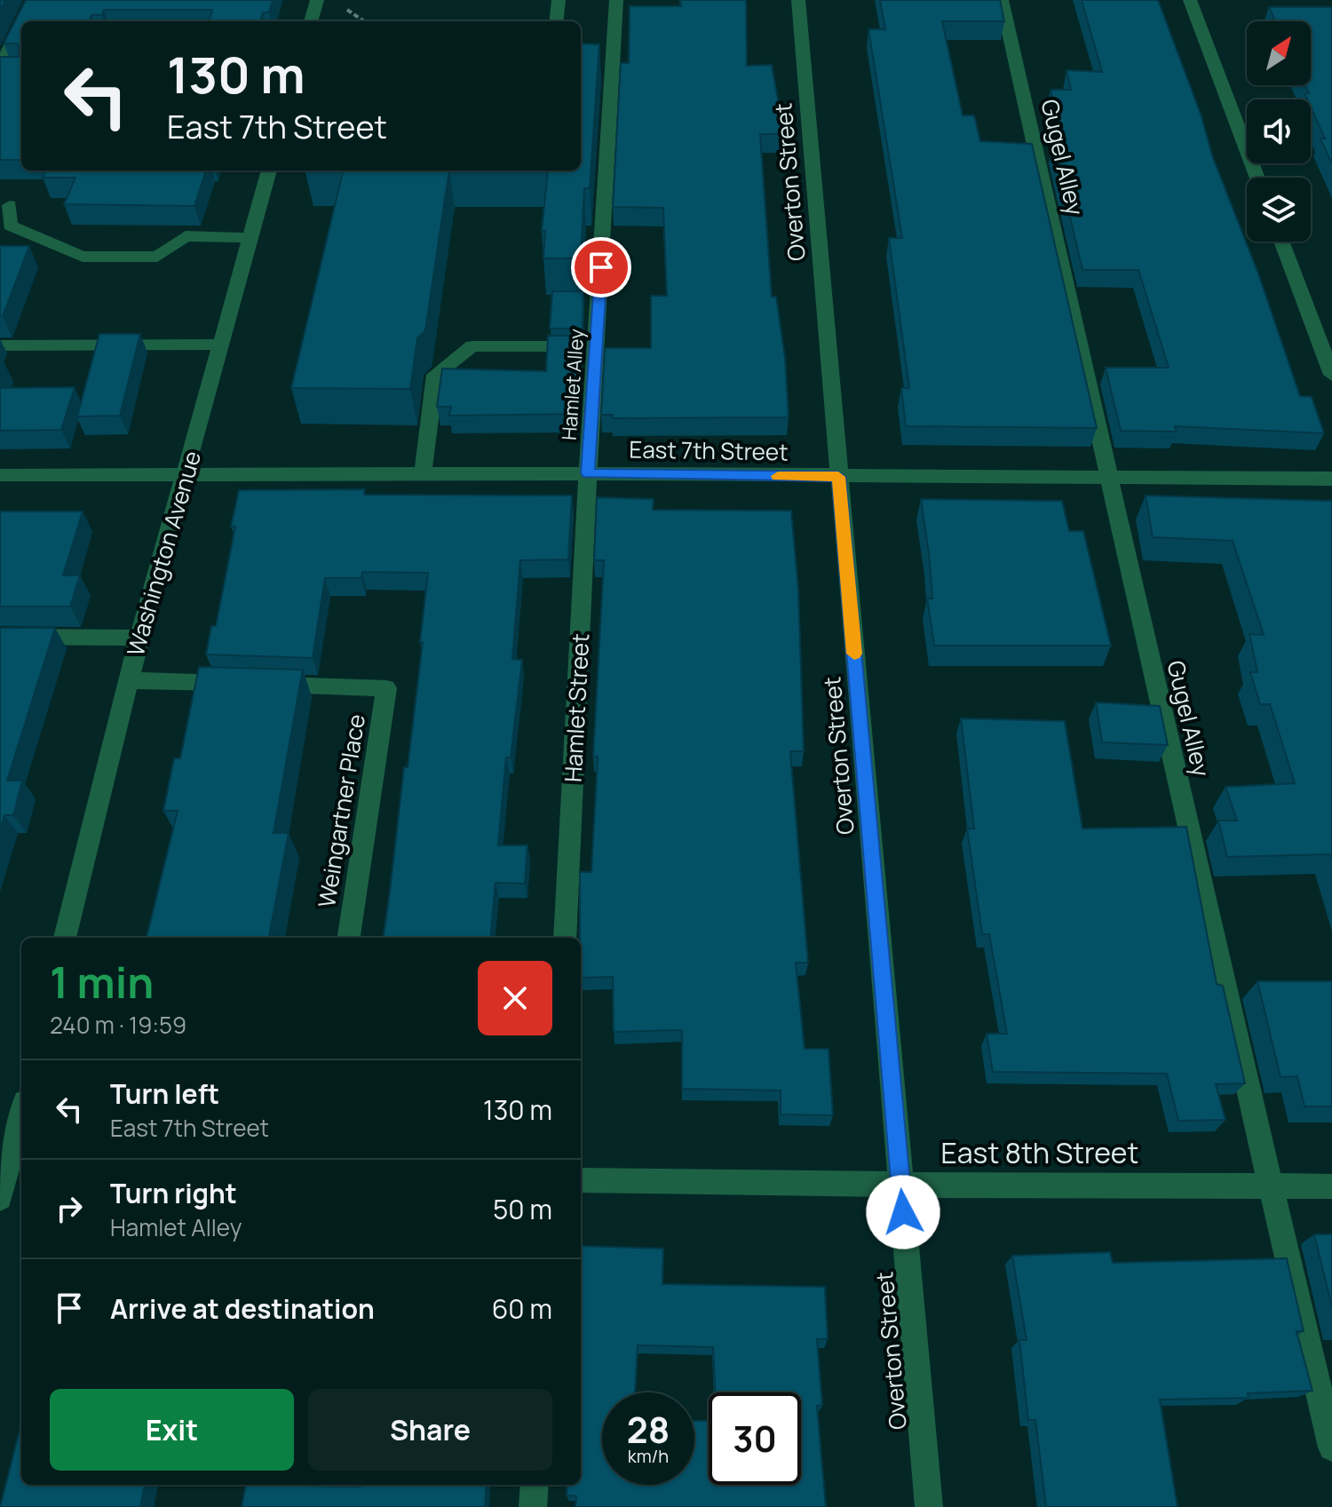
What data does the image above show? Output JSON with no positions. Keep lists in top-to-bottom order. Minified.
{"streets":{"street":["Gugel Alley","Overton Street","Hamlet Alley","East 7th Street","Washington Avenue","Hamlet Street","Weingartner Place","East 8th Street"]},"crossings":[["Gugel Alley","East 7th Street"],["Gugel Alley","East 8th Street"],["Overton Street","East 7th Street"],["Overton Street","East 8th Street"],["Hamlet Alley","East 7th Street"],["Hamlet Alley","Hamlet Street"],["East 7th Street","Washington Avenue"],["East 7th Street","Hamlet Street"],["Washington Avenue","Weingartner Place"]],"north":"top right","page":{"turn":["130 m","East 7th Street"],"heading":["1 min","240 m · 19:59"],"list":[{"name":"Turn left","note":"East 7th Street","value":"130 m"},{"name":"Turn right","note":"Hamlet Alley","value":"50 m"},{"name":"Arrive at destination","value":"60 m"}],"buttons":["Exit","Share"],"speed":"28 km/h","limit":"30"}}
